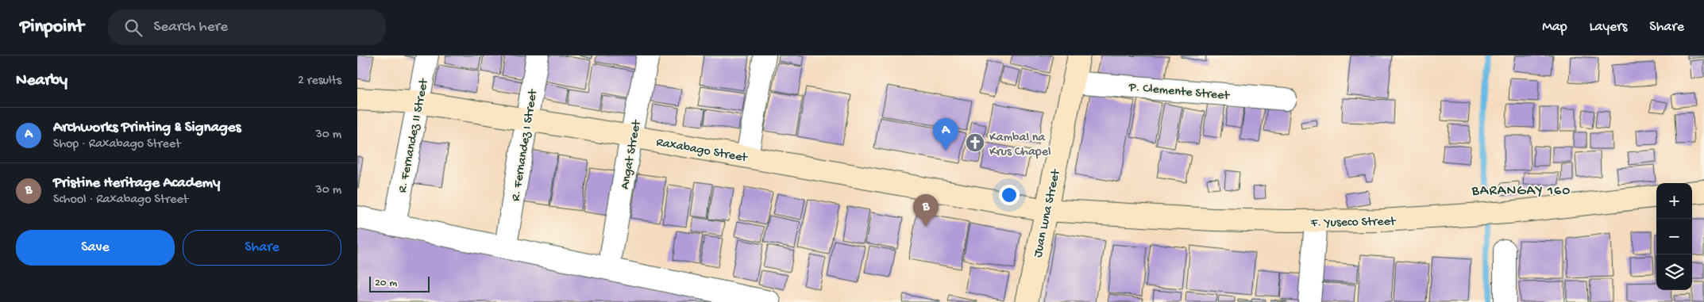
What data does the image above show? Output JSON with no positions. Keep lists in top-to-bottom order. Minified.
{"streets":{"street":["P. Clemente Street","R. Fernandez II Street","R. Fernandez I Street","Raxabago Street","Angat Street","Juan Luna Street","F. Yuseco Street"]},"crossings":[["P. Clemente Street","Juan Luna Street"],["R. Fernandez II Street","Raxabago Street"],["R. Fernandez I Street","Raxabago Street"],["Raxabago Street","Angat Street"],["Raxabago Street","Juan Luna Street"],["Raxabago Street","F. Yuseco Street"],["Juan Luna Street","F. Yuseco Street"]],"districts":["BARANGAY 160"],"places":{"church":["Kambal na Krus Chapel"]},"scale_bar":"20 m","page":{"header":"Pinpoint","search":"Search here","nav":["Map","Layers","Share"],"heading":["Nearby","2 results"],"list":[{"mark":"A","name":"Archworks Printing & Signages","note":"Shop · Raxabago Street","value":"30 m"},{"mark":"B","name":"Pristine Heritage Academy","note":"School · Raxabago Street","value":"30 m"}],"pins":["A","B"],"map_buttons":["+","−"],"buttons":["Save","Share"],"scale":"20 m"}}
